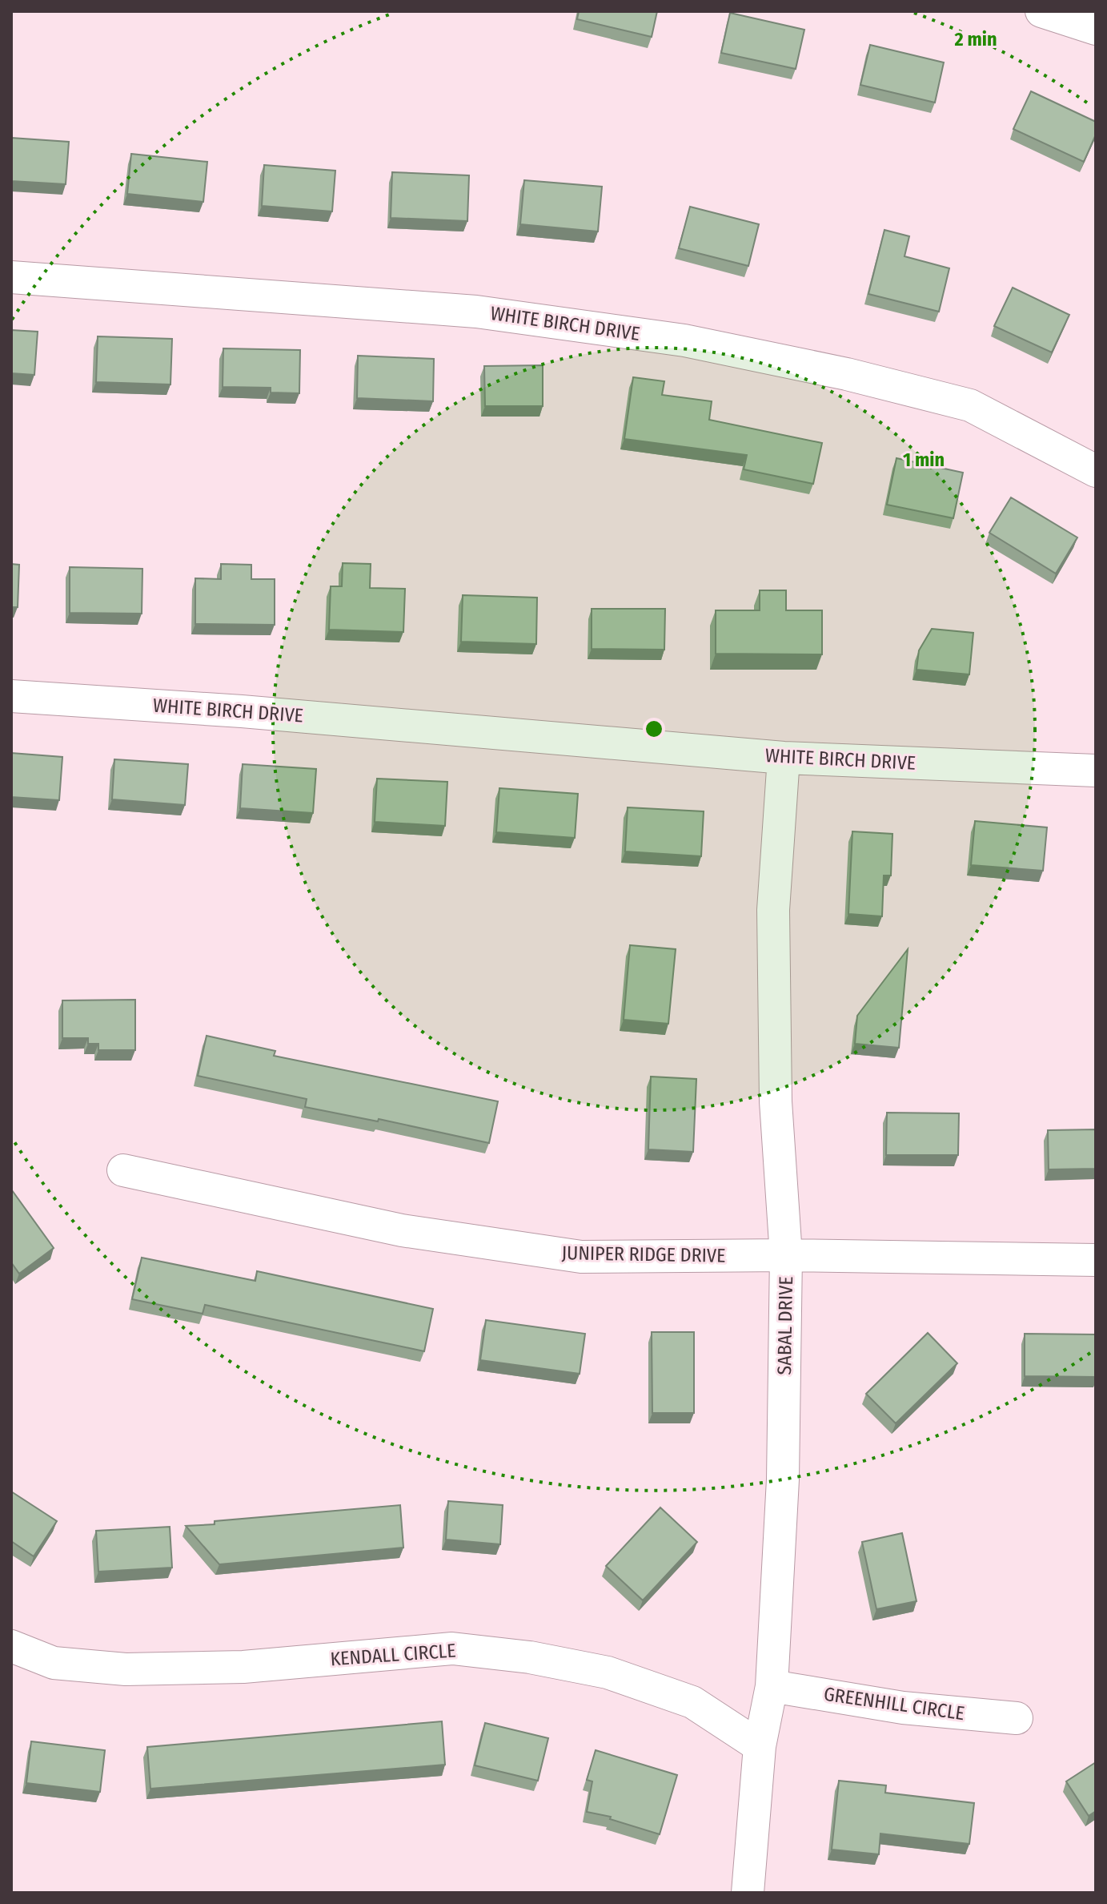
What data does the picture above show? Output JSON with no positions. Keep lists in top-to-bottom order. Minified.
{"streets":{"street":["WHITE BIRCH DRIVE","JUNIPER RIDGE DRIVE","SABAL DRIVE","KENDALL CIRCLE","GREENHILL CIRCLE"]},"crossings":[["WHITE BIRCH DRIVE","SABAL DRIVE"],["JUNIPER RIDGE DRIVE","SABAL DRIVE"],["SABAL DRIVE","KENDALL CIRCLE"],["SABAL DRIVE","GREENHILL CIRCLE"]],"rings":["2 min","1 min"]}
